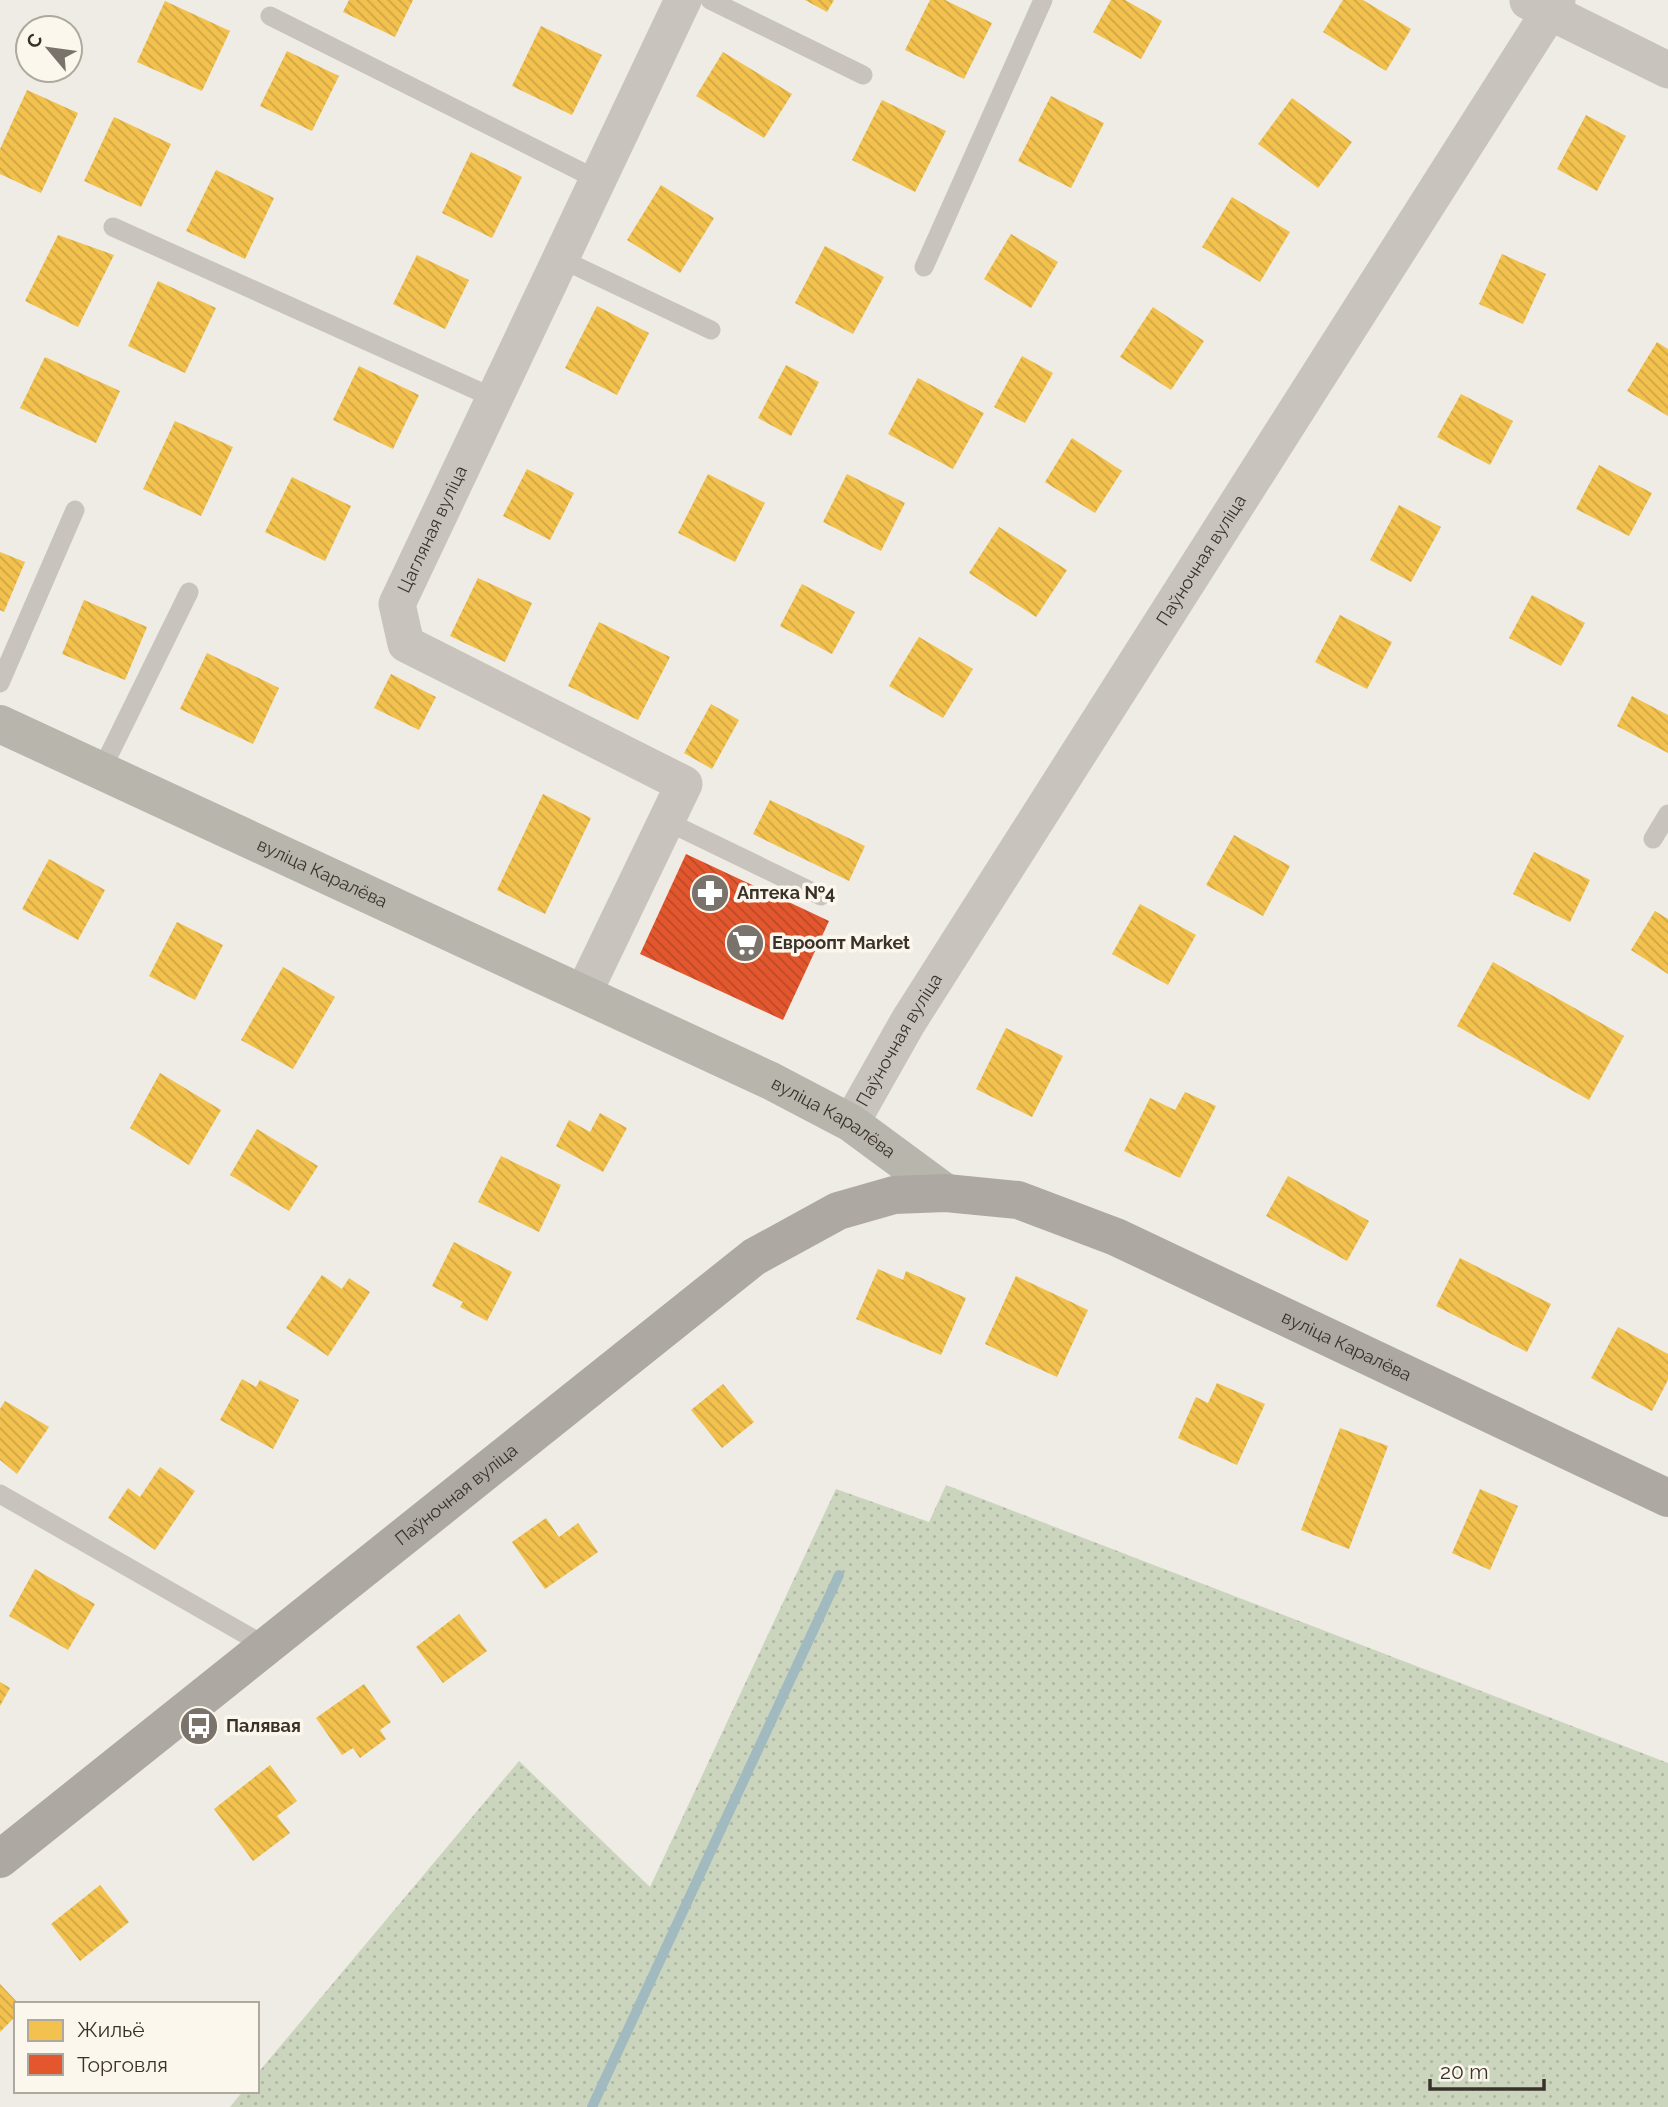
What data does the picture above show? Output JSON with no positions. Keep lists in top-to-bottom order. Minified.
{"streets":{"main road":["Паўночная вуліца","вуліца Каралёва"],"street":["Цагляная вуліца"]},"crossings":[["Цагляная вуліца","вуліца Каралёва"],["Паўночная вуліца","вуліца Каралёва"]],"places":{"pharmacy":["Аптека №4"],"supermarket":["Евроопт Market"],"bus stop":["Палявая"]},"legend":["Жильё","Торговля"],"scale_bar":"20 m","north":"top left"}
